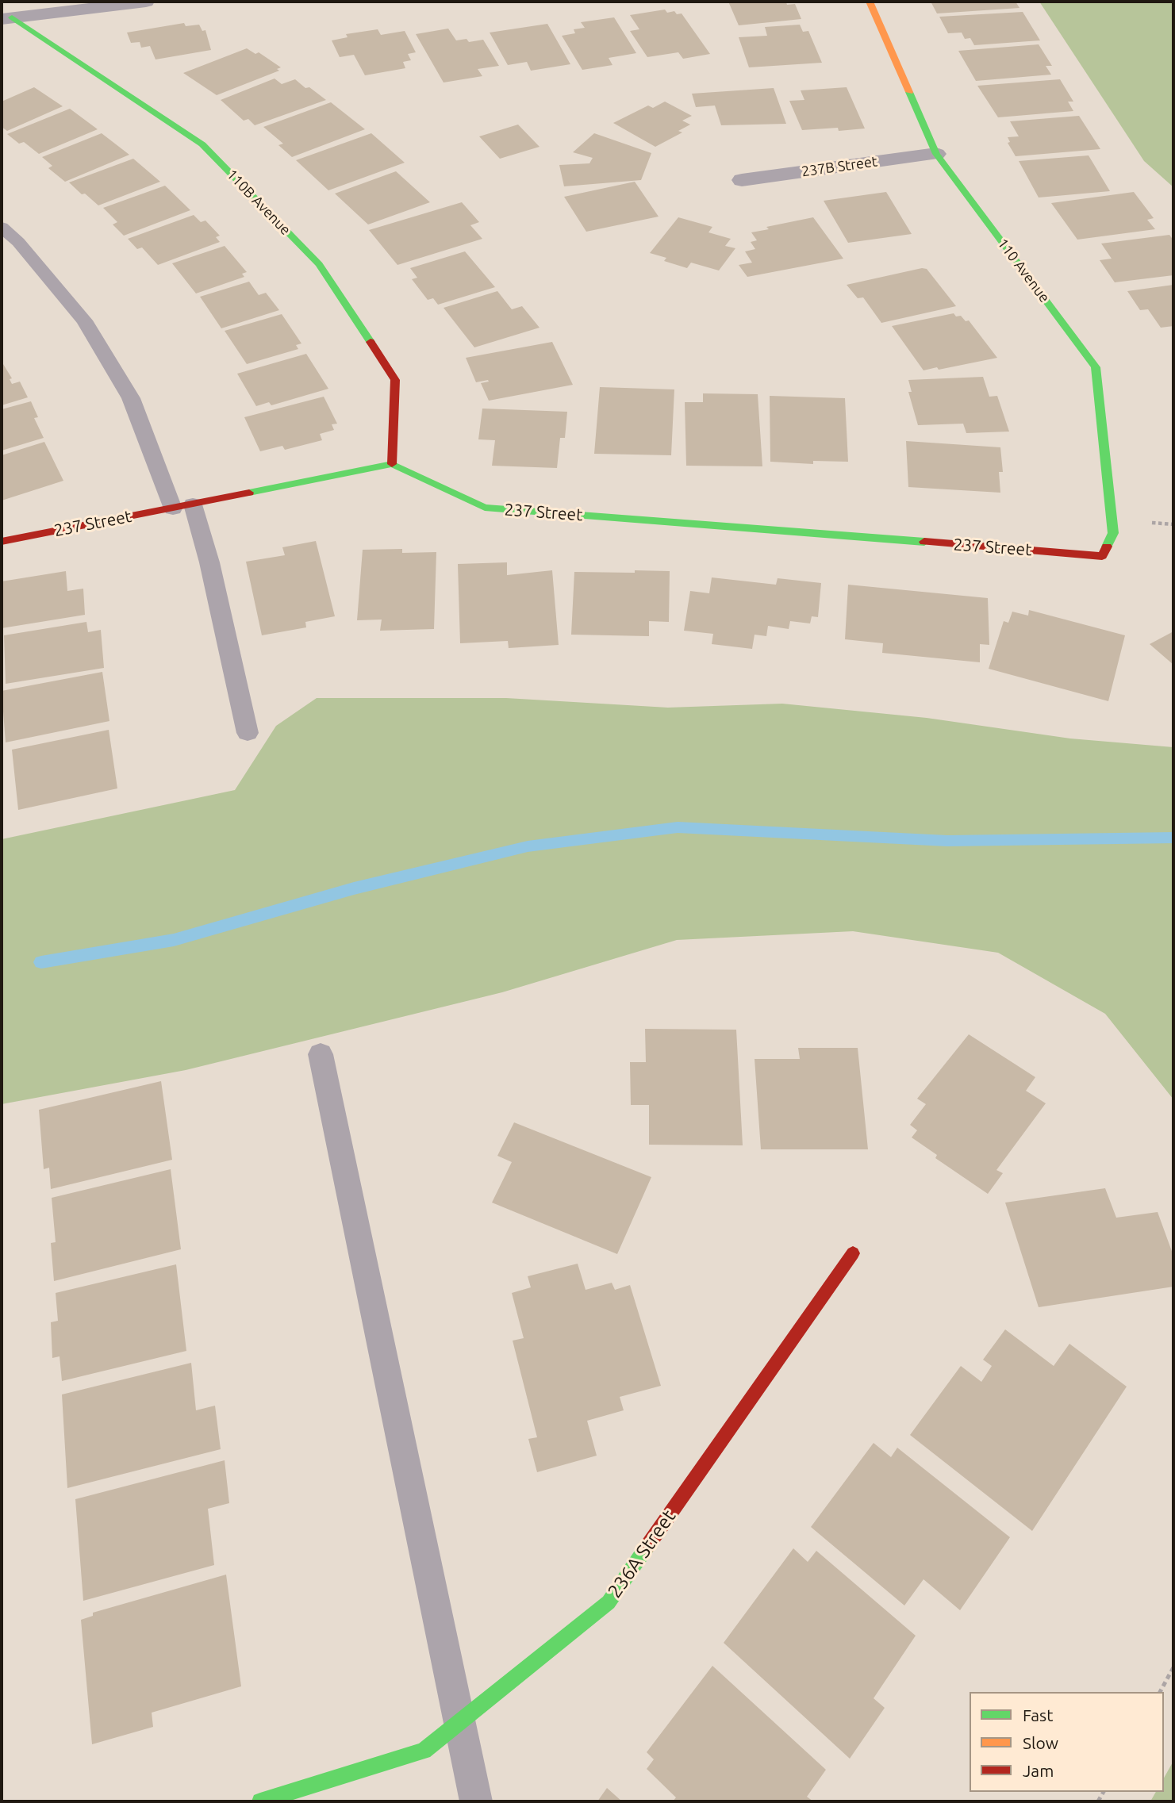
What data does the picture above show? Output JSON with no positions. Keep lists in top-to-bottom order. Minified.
{"streets":{"street":["237B Street","110B Avenue","110 Avenue","237 Street","236A Street"]},"crossings":[["237B Street","110 Avenue"],["110B Avenue","237 Street"],["110 Avenue","237 Street"]],"legend":["Fast","Slow","Jam"]}
